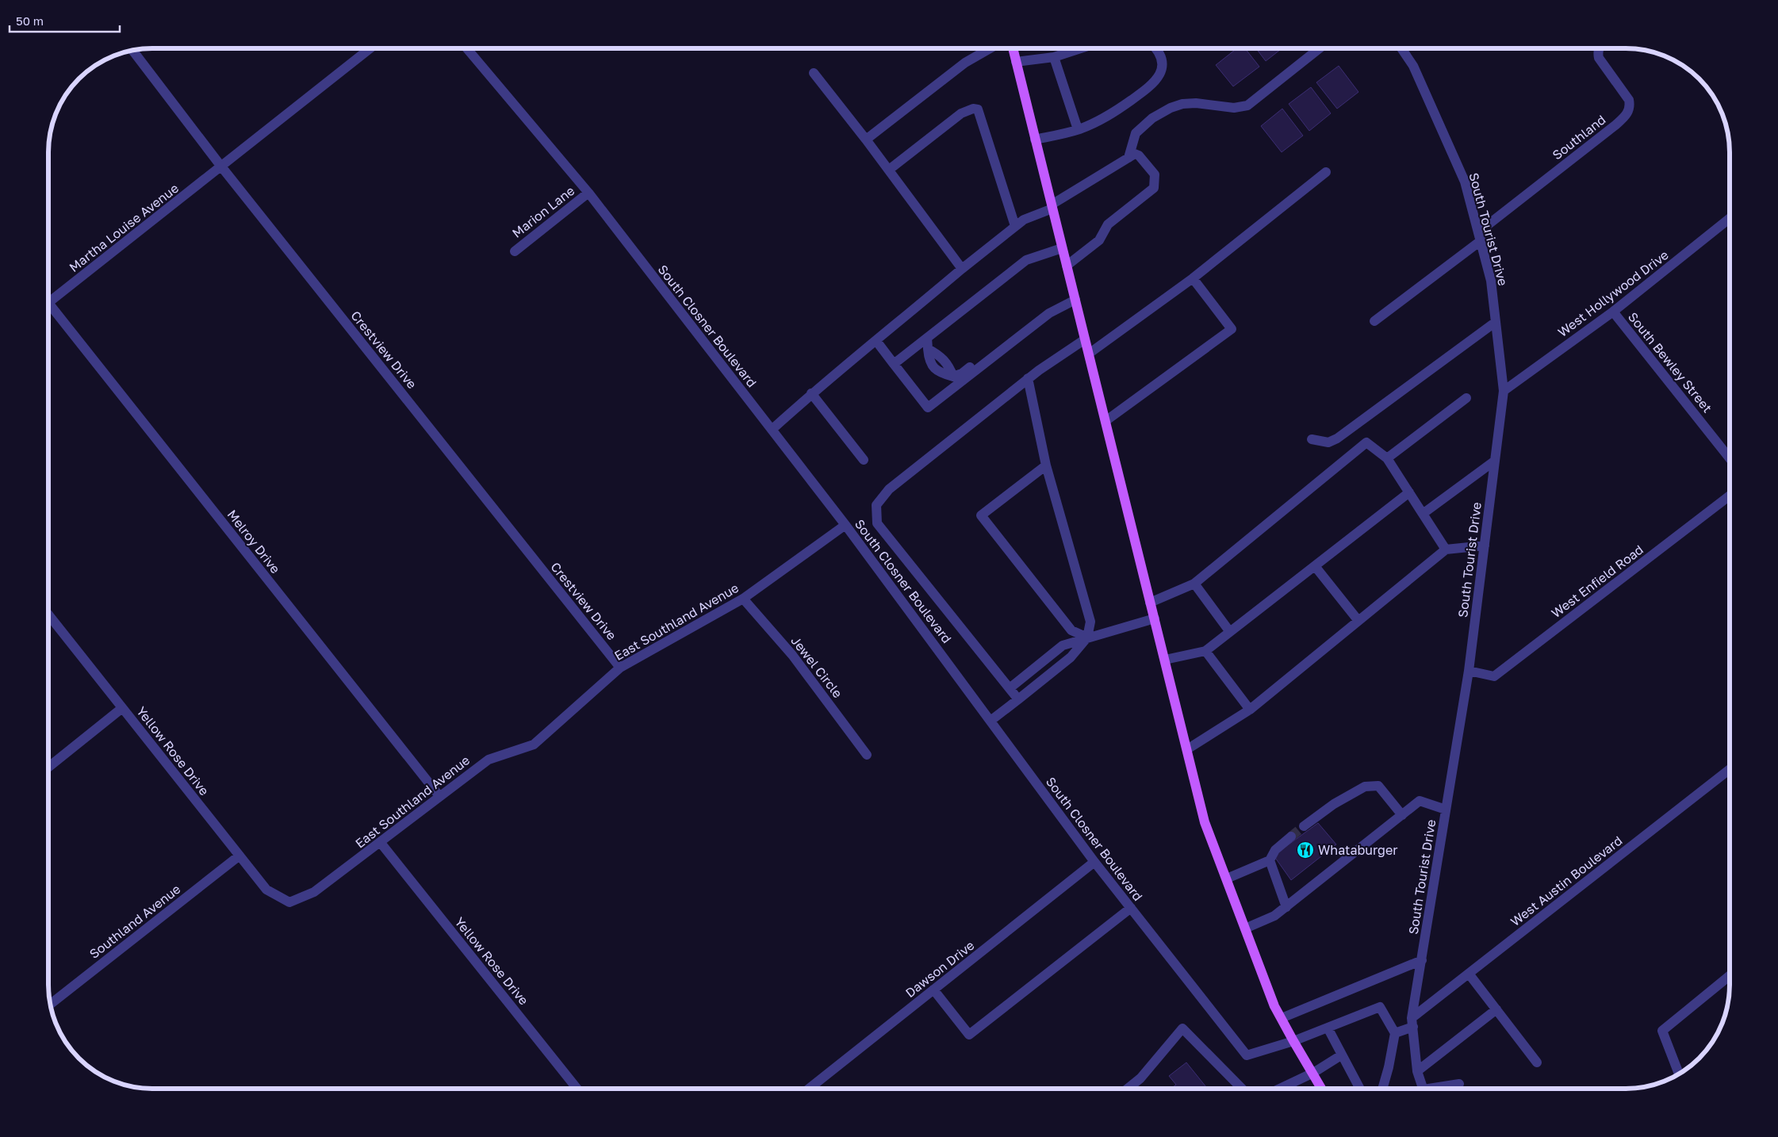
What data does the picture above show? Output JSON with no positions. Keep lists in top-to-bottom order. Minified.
{"streets":{"street":["Southland","Marion Lane","Martha Louise Avenue","South Tourist Drive","West Hollywood Drive","South Closner Boulevard","Crestview Drive","South Bewley Street","Melroy Drive","West Enfield Road","East Southland Avenue","Jewel Circle","Yellow Rose Drive","West Austin Boulevard","Southland Avenue","Dawson Drive"]},"crossings":[["Southland","South Tourist Drive"],["Marion Lane","South Closner Boulevard"],["Martha Louise Avenue","Crestview Drive"],["South Tourist Drive","West Hollywood Drive"],["South Tourist Drive","West Enfield Road"],["South Tourist Drive","West Austin Boulevard"],["West Hollywood Drive","South Bewley Street"],["South Closner Boulevard","East Southland Avenue"],["South Closner Boulevard","Dawson Drive"],["Crestview Drive","East Southland Avenue"],["Melroy Drive","East Southland Avenue"],["East Southland Avenue","Jewel Circle"],["East Southland Avenue","Yellow Rose Drive"],["Yellow Rose Drive","Southland Avenue"]],"places":{"restaurant":["Whataburger"]},"scale_bar":"50 m"}
